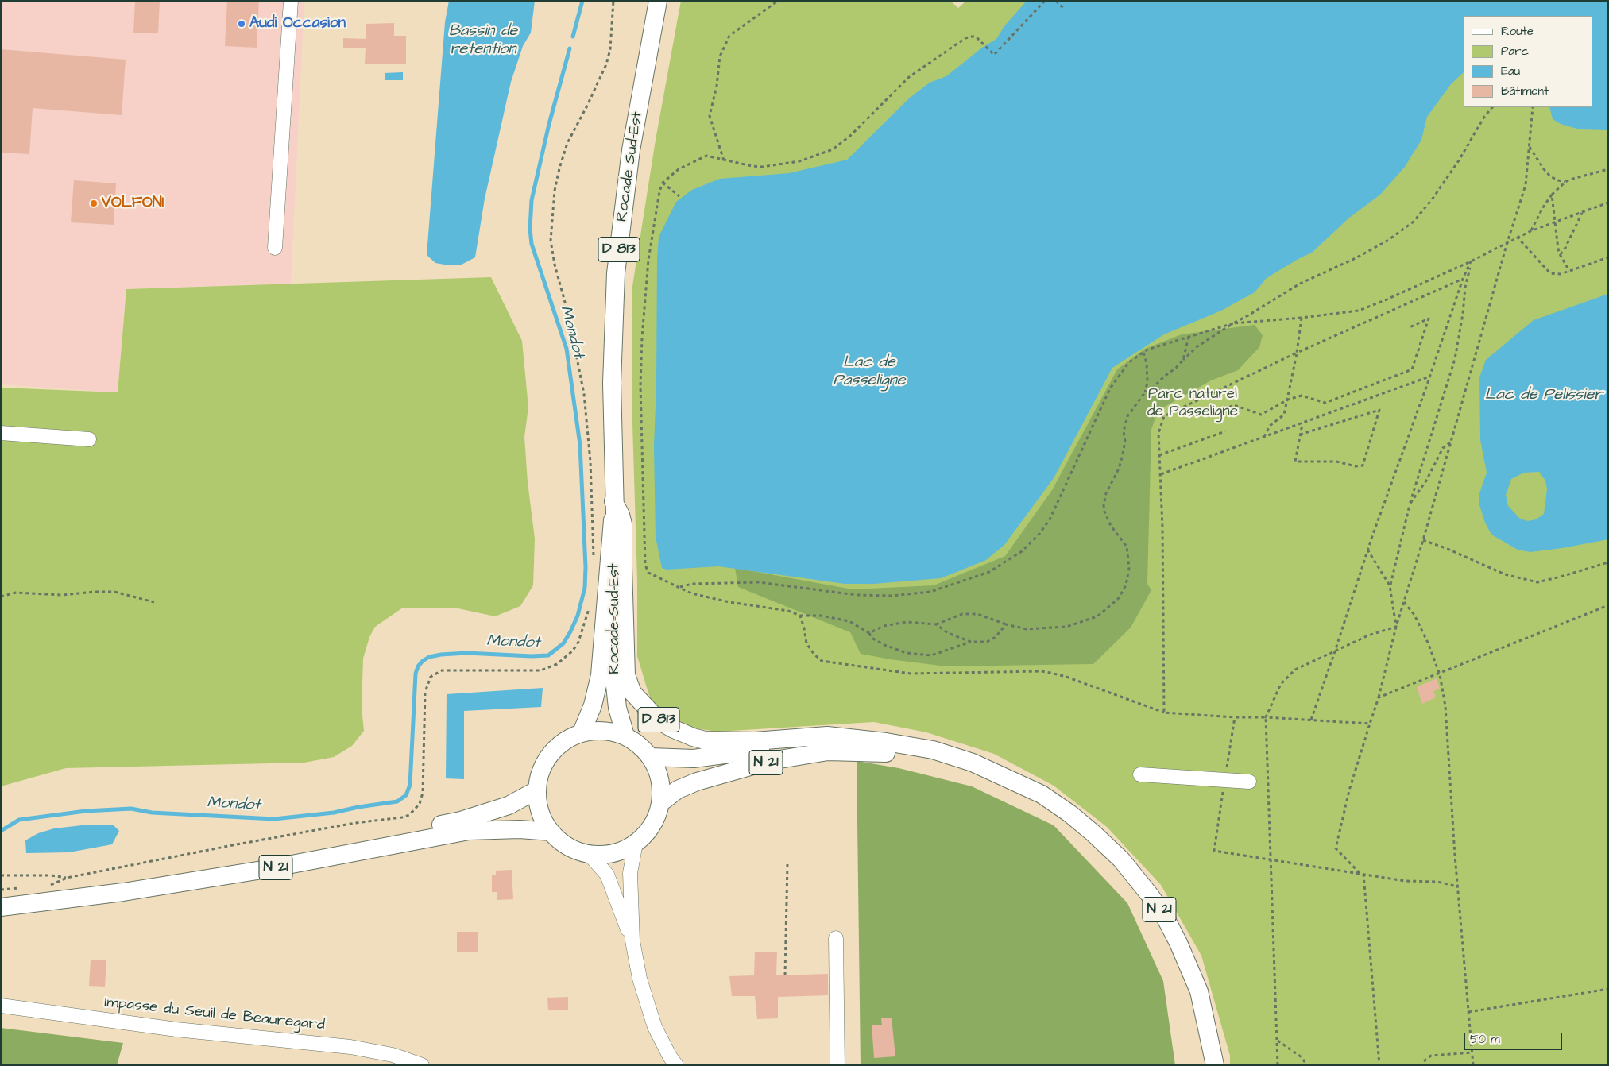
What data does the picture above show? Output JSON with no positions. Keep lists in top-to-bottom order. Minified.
{"streets":{"main road":["Rocade Sud-Est","D 813","N 21"],"street":["Impasse du Seuil de Beauregard"]},"crossings":[["Rocade Sud-Est","D 813"],["Rocade Sud-Est","N 21"],["D 813","N 21"]],"water":["Bassin de retention","Mondot","Lac de Passeligne","Lac de Pelissier"],"parks":["Parc naturel de Passeligne"],"places":["Audi Occasion","VOLFONI"],"legend":["Route","Parc","Eau","Bâtiment"],"scale_bar":"50 m"}
